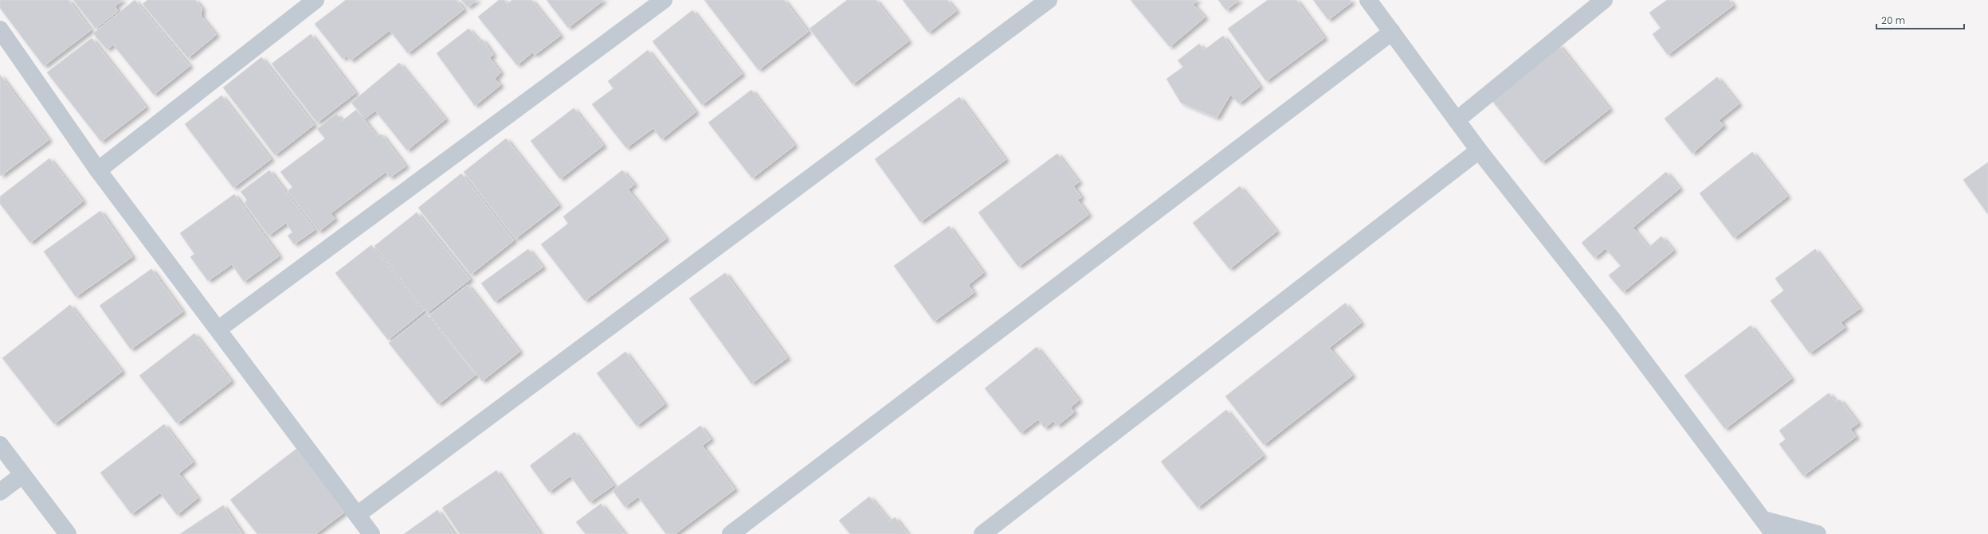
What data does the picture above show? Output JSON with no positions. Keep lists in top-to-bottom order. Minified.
{"scale_bar":"20 m"}
